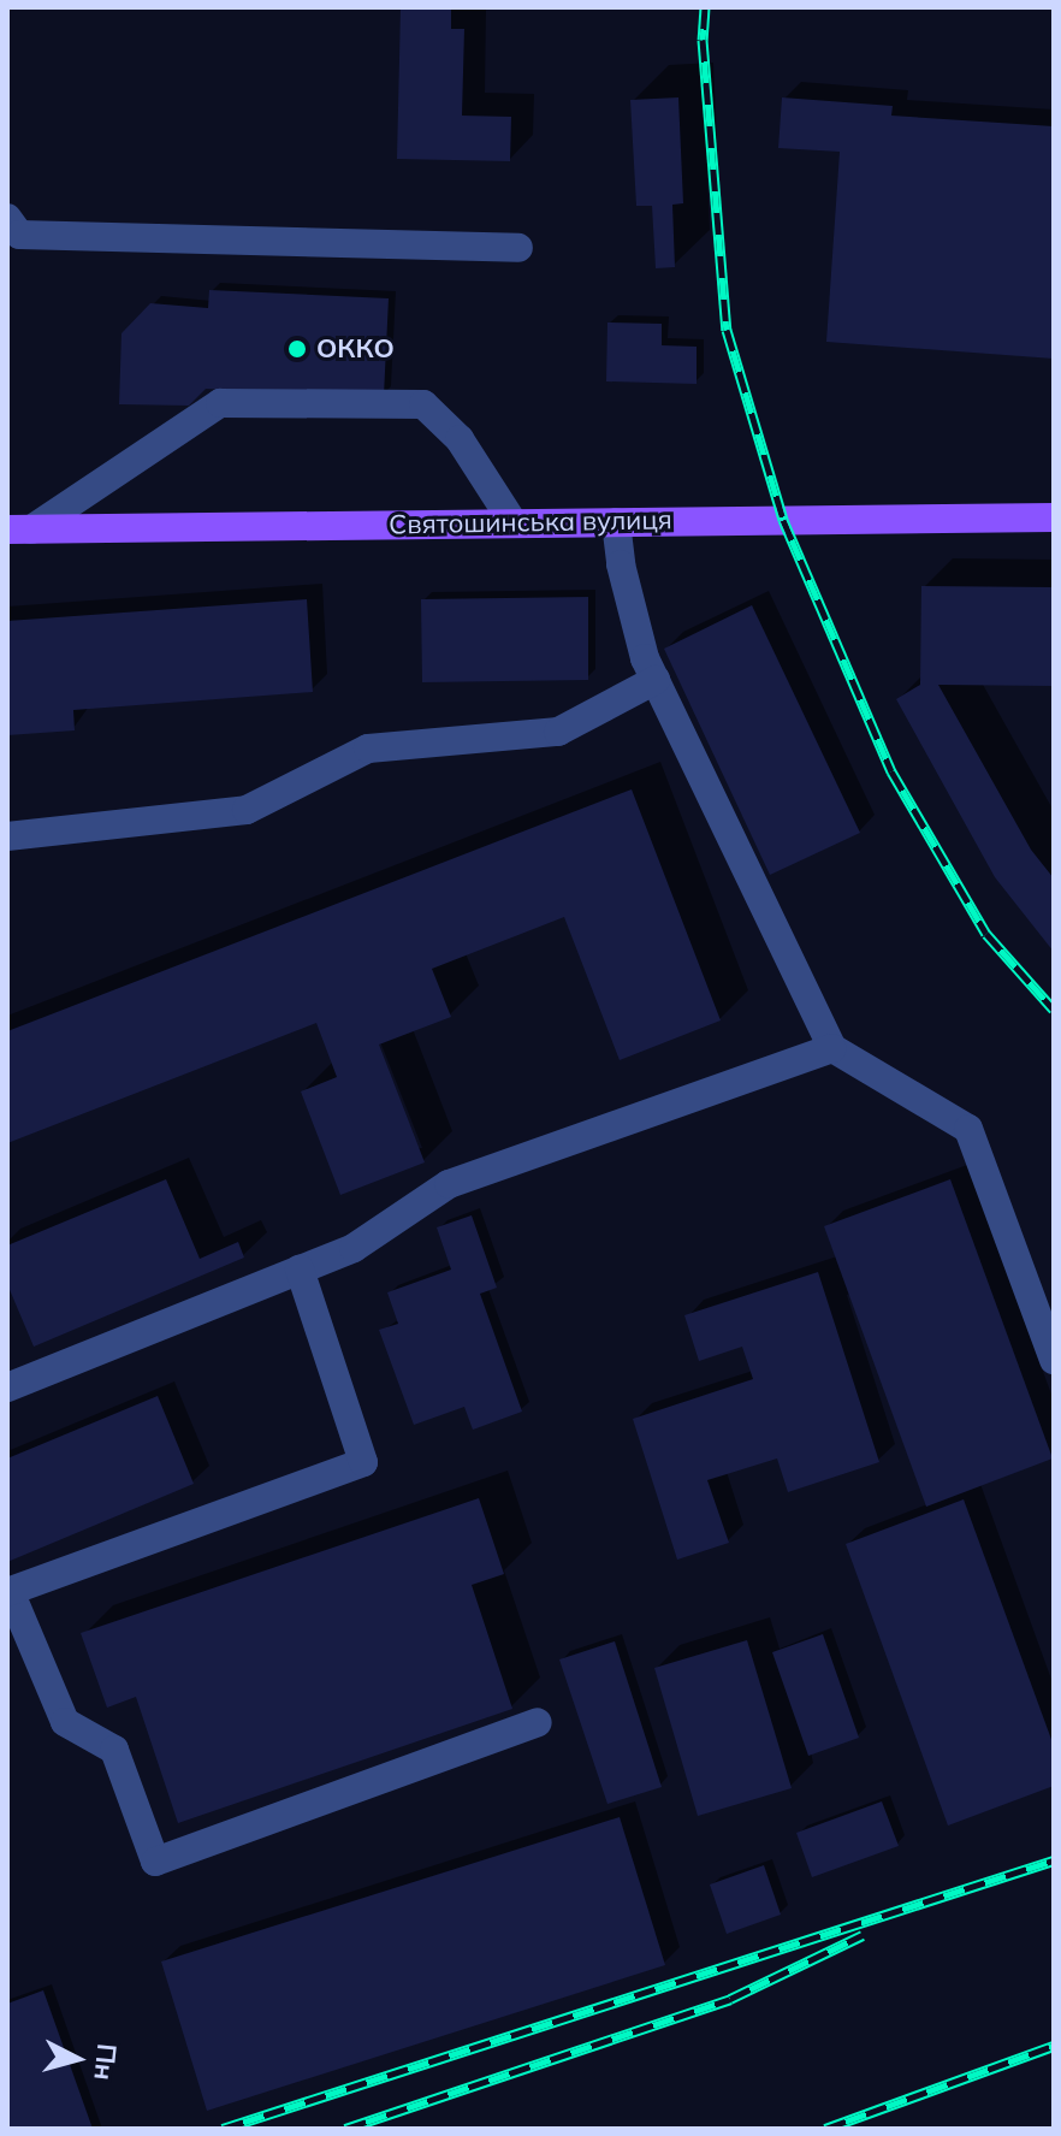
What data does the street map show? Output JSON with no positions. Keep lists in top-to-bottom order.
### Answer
{
  "streets": {
    "main road": ["Святошинська вулиця"]
  },
  "places": ["ОККО"],
  "north": "right"
}
